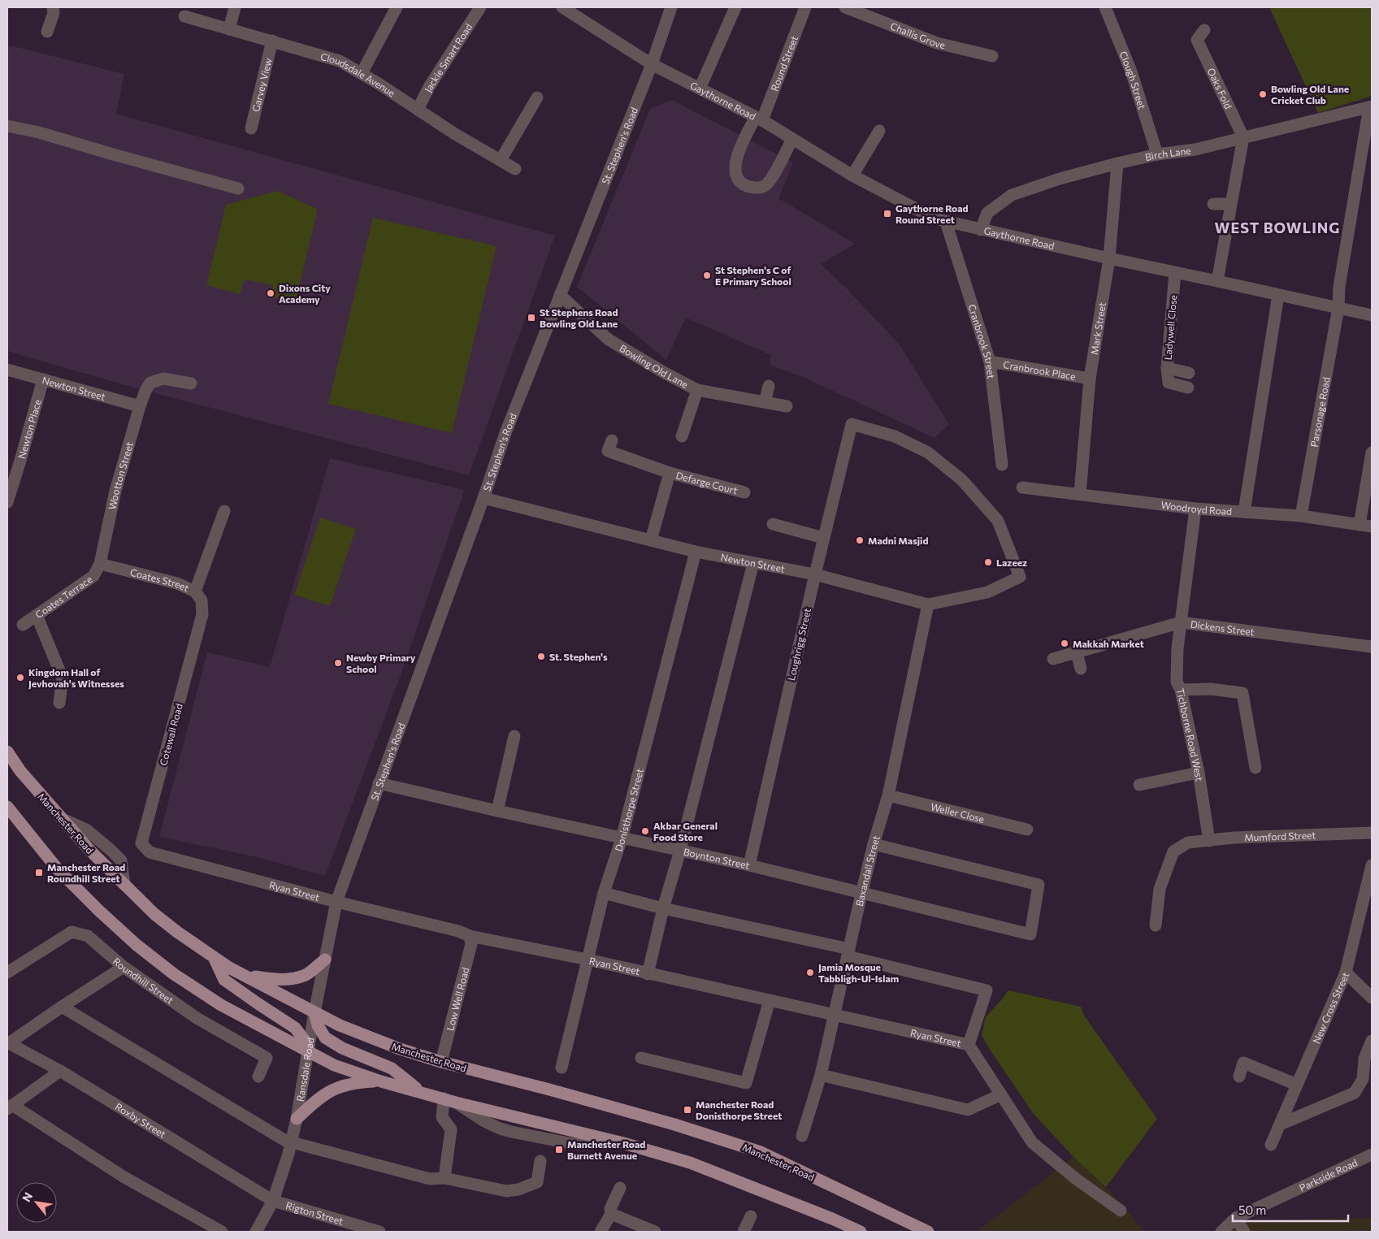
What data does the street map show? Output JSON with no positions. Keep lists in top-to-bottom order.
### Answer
{
  "streets": {
    "main road": ["Manchester Road"],
    "street": [
      "Challis Grove",
      "Jackie Smart Road",
      "Round Street",
      "Cloudsdale Avenue",
      "Clough Street",
      "Garvey View",
      "Oaks Fold",
      "Gaythorne Road",
      "St. Stephen's Road",
      "Birch Lane",
      "Ladywell Close",
      "Mark Street",
      "Cranbrook Street",
      "Bowling Old Lane",
      "Cranbrook Place",
      "Newton Street",
      "Parsonage Road",
      "Newton Place",
      "Wootton Street",
      "Defarge Court",
      "Woodroyd Road",
      "Coates Street",
      "Coates Terrace",
      "Dickens Street",
      "Loughrigg Street",
      "Cotewall Road",
      "Tichborne Road West",
      "Donisthorpe Street",
      "Weller Close",
      "Mumford Street",
      "Boynton Street",
      "Baxandall Street",
      "Ryan Street",
      "Roundhill Street",
      "Low Well Road",
      "New Cross Street",
      "Ransdale Road",
      "Roxby Street",
      "Parkside Road",
      "Rigton Street"
    ]
  },
  "crossings": [
    ["Jackie Smart Road", "Cloudsdale Avenue"],
    ["Round Street", "Gaythorne Road"],
    ["Cloudsdale Avenue", "Garvey View"],
    ["Clough Street", "Birch Lane"],
    ["Oaks Fold", "Birch Lane"],
    ["Gaythorne Road", "St. Stephen's Road"],
    ["Gaythorne Road", "Birch Lane"],
    ["Gaythorne Road", "Ladywell Close"],
    ["Gaythorne Road", "Mark Street"],
    ["Gaythorne Road", "Cranbrook Street"],
    ["Gaythorne Road", "Parsonage Road"],
    ["St. Stephen's Road", "Bowling Old Lane"],
    ["St. Stephen's Road", "Newton Street"],
    ["St. Stephen's Road", "Boynton Street"],
    ["St. Stephen's Road", "Ryan Street"],
    ["St. Stephen's Road", "Ransdale Road"],
    ["Birch Lane", "Mark Street"],
    ["Birch Lane", "Parsonage Road"],
    ["Mark Street", "Cranbrook Place"],
    ["Mark Street", "Woodroyd Road"],
    ["Cranbrook Street", "Cranbrook Place"],
    ["Newton Street", "Newton Place"],
    ["Newton Street", "Wootton Street"],
    ["Newton Street", "Defarge Court"],
    ["Newton Street", "Loughrigg Street"],
    ["Newton Street", "Donisthorpe Street"],
    ["Newton Street", "Baxandall Street"],
    ["Parsonage Road", "Woodroyd Road"],
    ["Wootton Street", "Coates Street"],
    ["Wootton Street", "Coates Terrace"],
    ["Woodroyd Road", "Tichborne Road West"],
    ["Coates Street", "Coates Terrace"],
    ["Coates Street", "Cotewall Road"],
    ["Dickens Street", "Tichborne Road West"],
    ["Loughrigg Street", "Boynton Street"],
    ["Cotewall Road", "Ryan Street"],
    ["Tichborne Road West", "Mumford Street"],
    ["Donisthorpe Street", "Boynton Street"],
    ["Donisthorpe Street", "Ryan Street"],
    ["Weller Close", "Baxandall Street"],
    ["Manchester Road", "Low Well Road"],
    ["Manchester Road", "Ransdale Road"],
    ["Boynton Street", "Baxandall Street"],
    ["Baxandall Street", "Ryan Street"],
    ["Ryan Street", "Low Well Road"],
    ["Ryan Street", "Ransdale Road"],
    ["Ransdale Road", "Roxby Street"],
    ["Ransdale Road", "Rigton Street"],
    ["Roxby Street", "Rigton Street"]
  ],
  "districts": ["WEST BOWLING"],
  "places": {
    "other": [
      "Bowling Old Lane Cricket Club",
      "St Stephen's C of E Primary School",
      "Dixons City Academy",
      "Madni Masjid",
      "Lazeez",
      "Makkah Market",
      "St. Stephen's",
      "Newby Primary School",
      "Kingdom Hall of Jevhovah's Witnesses",
      "Akbar General Food Store",
      "Jamia Mosque Tabbligh-Ul-Islam"
    ],
    "transit": [
      "Gaythorne Road Round Street",
      "St Stephens Road Bowling Old Lane",
      "Manchester Road Roundhill Street",
      "Manchester Road Donisthorpe Street",
      "Manchester Road Burnett Avenue"
    ]
  },
  "scale_bar": "50 m",
  "north": "top left"
}
